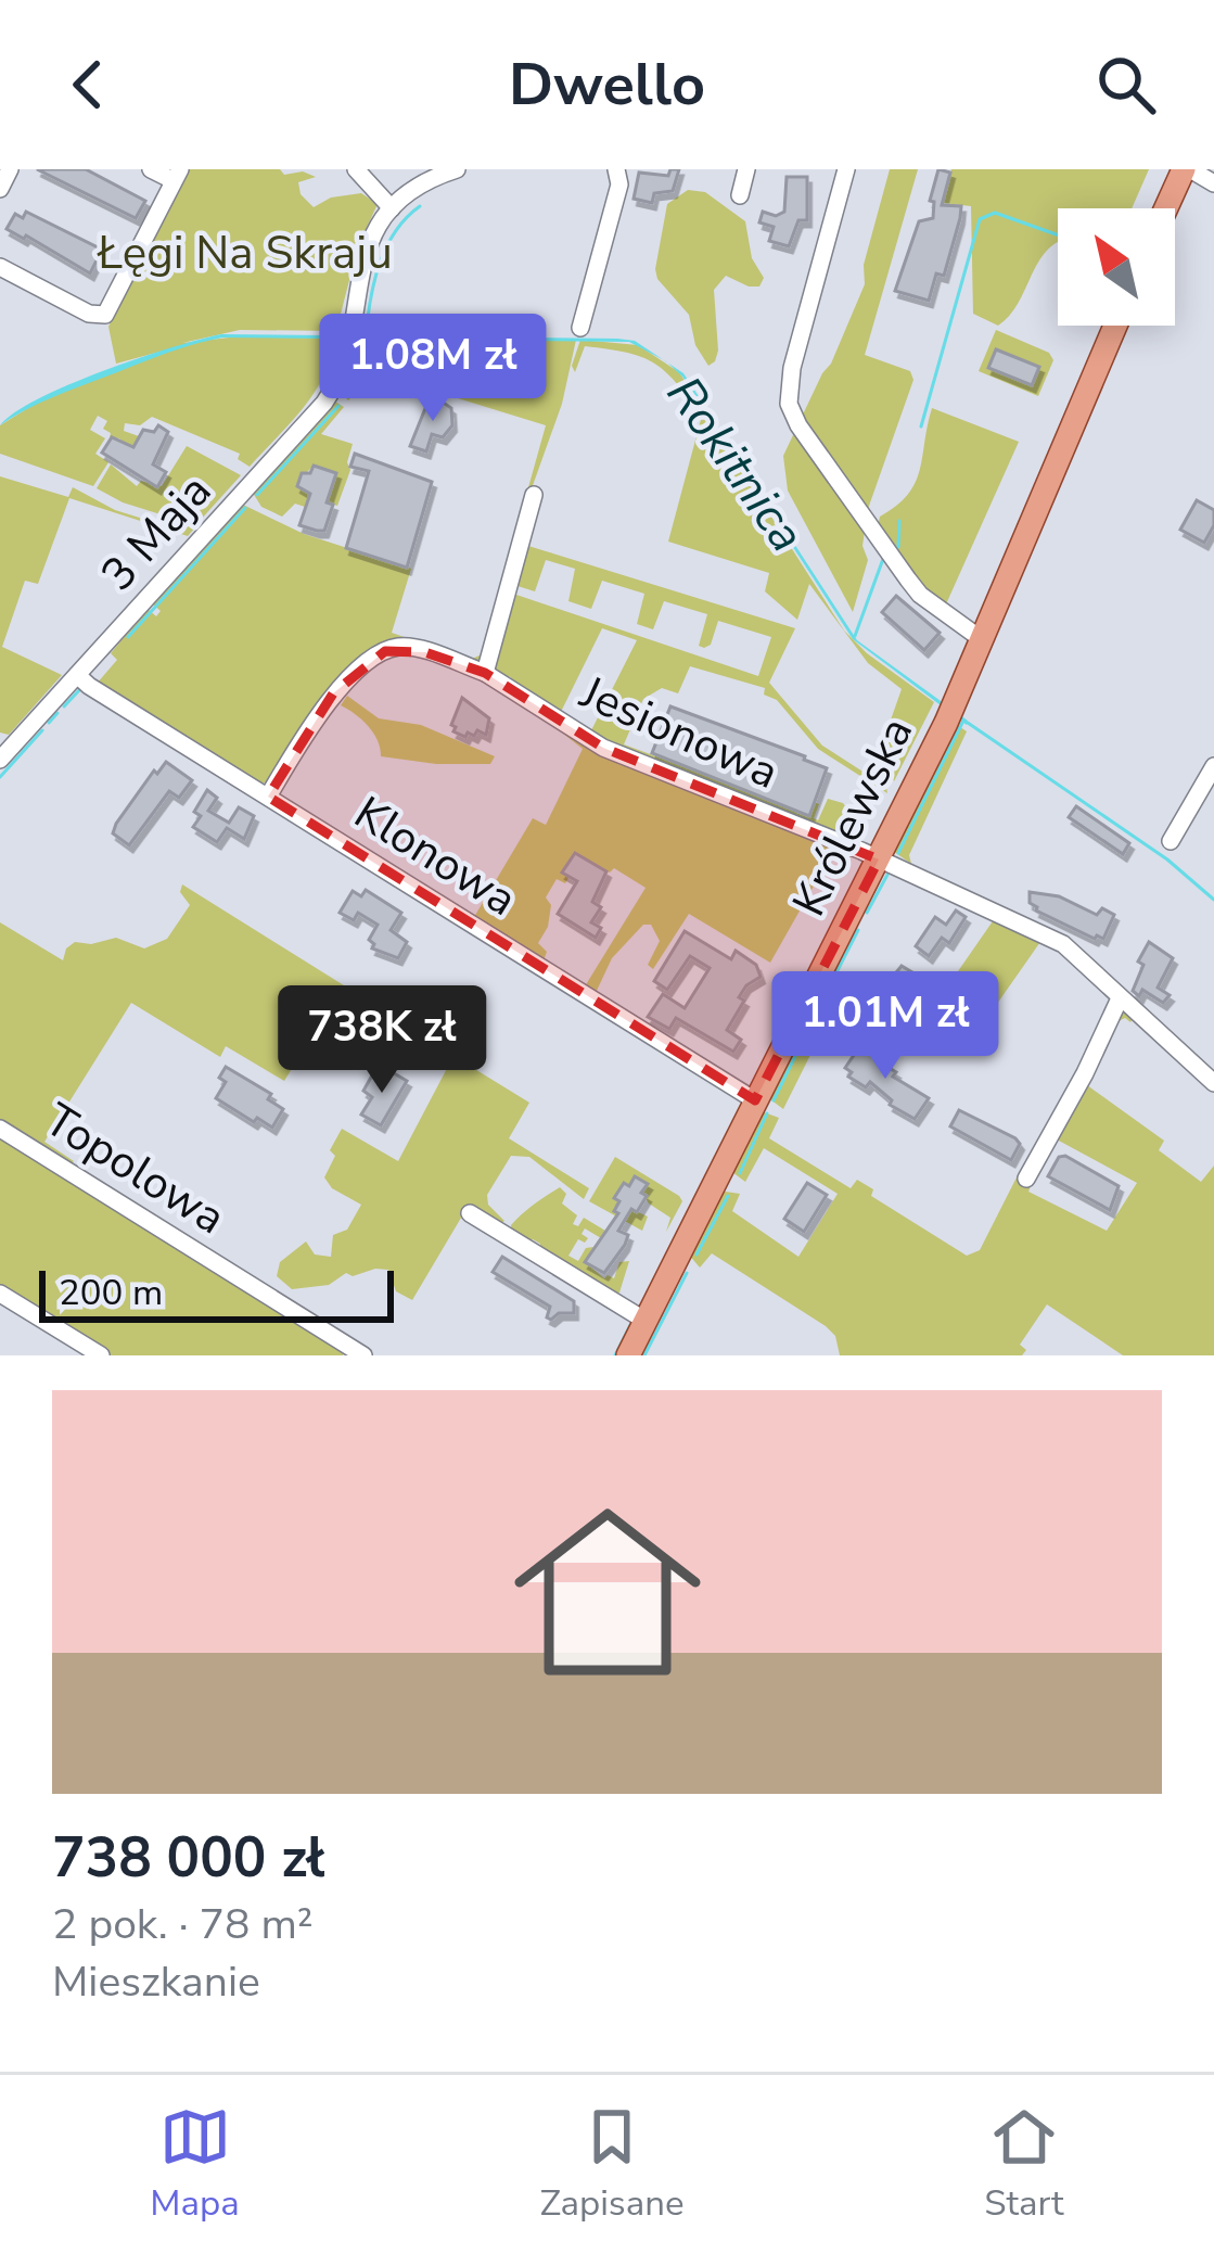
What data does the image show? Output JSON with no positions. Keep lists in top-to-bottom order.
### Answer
{
  "streets": {
    "main road": ["Królewska"],
    "street": [
      "3 Maja",
      "Jesionowa",
      "Klonowa",
      "Topolowa"
    ]
  },
  "crossings": [
    ["3 Maja", "Klonowa"],
    ["Jesionowa", "Królewska"],
    ["Jesionowa", "Klonowa"],
    ["Królewska", "Klonowa"]
  ],
  "water": ["Rokitnica"],
  "parks": ["Łęgi Na Skraju"],
  "scale_bar": "200 m",
  "north": "top left",
  "page": {
    "header": "Dwello",
    "price": ["1.08M zł", "1.01M zł", "738K zł"],
    "scale": "200 m",
    "list": [
      {
        "name": "738 000 zł",
        "note": "2 pok. · 78 m² · Mieszkanie"
      }
    ],
    "tabs": ["Mapa", "Zapisane", "Start"]
  }
}
